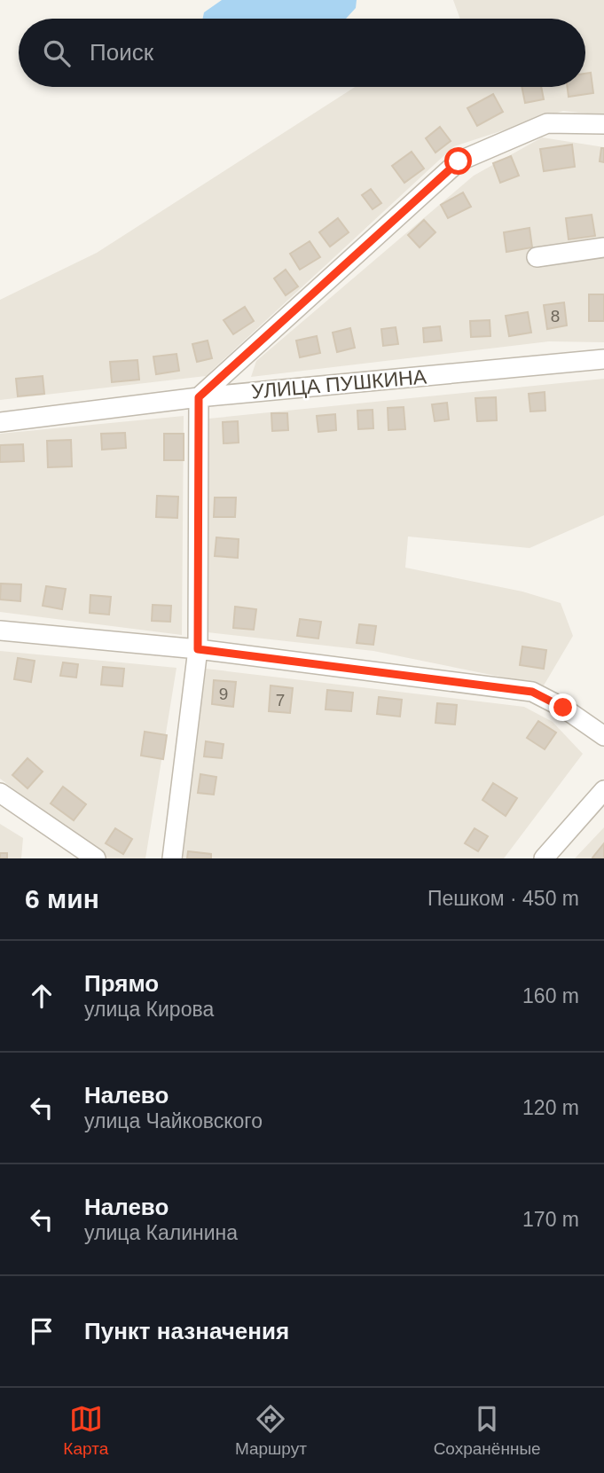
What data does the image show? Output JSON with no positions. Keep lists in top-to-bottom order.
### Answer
{
  "streets": {
    "street": ["УЛИЦА ПУШКИНА"]
  },
  "house_numbers": ["8", "9", "7"],
  "page": {
    "search": "Поиск",
    "heading": ["6 мин", "Пешком · 450 m"],
    "list": [
      ["Прямо", "улица Кирова", "160 m"],
      ["Налево", "улица Чайковского", "120 m"],
      ["Налево", "улица Калинина", "170 m"],
      "Пункт назначения"
    ],
    "nav": ["Карта", "Маршрут", "Сохранённые"]
  }
}
